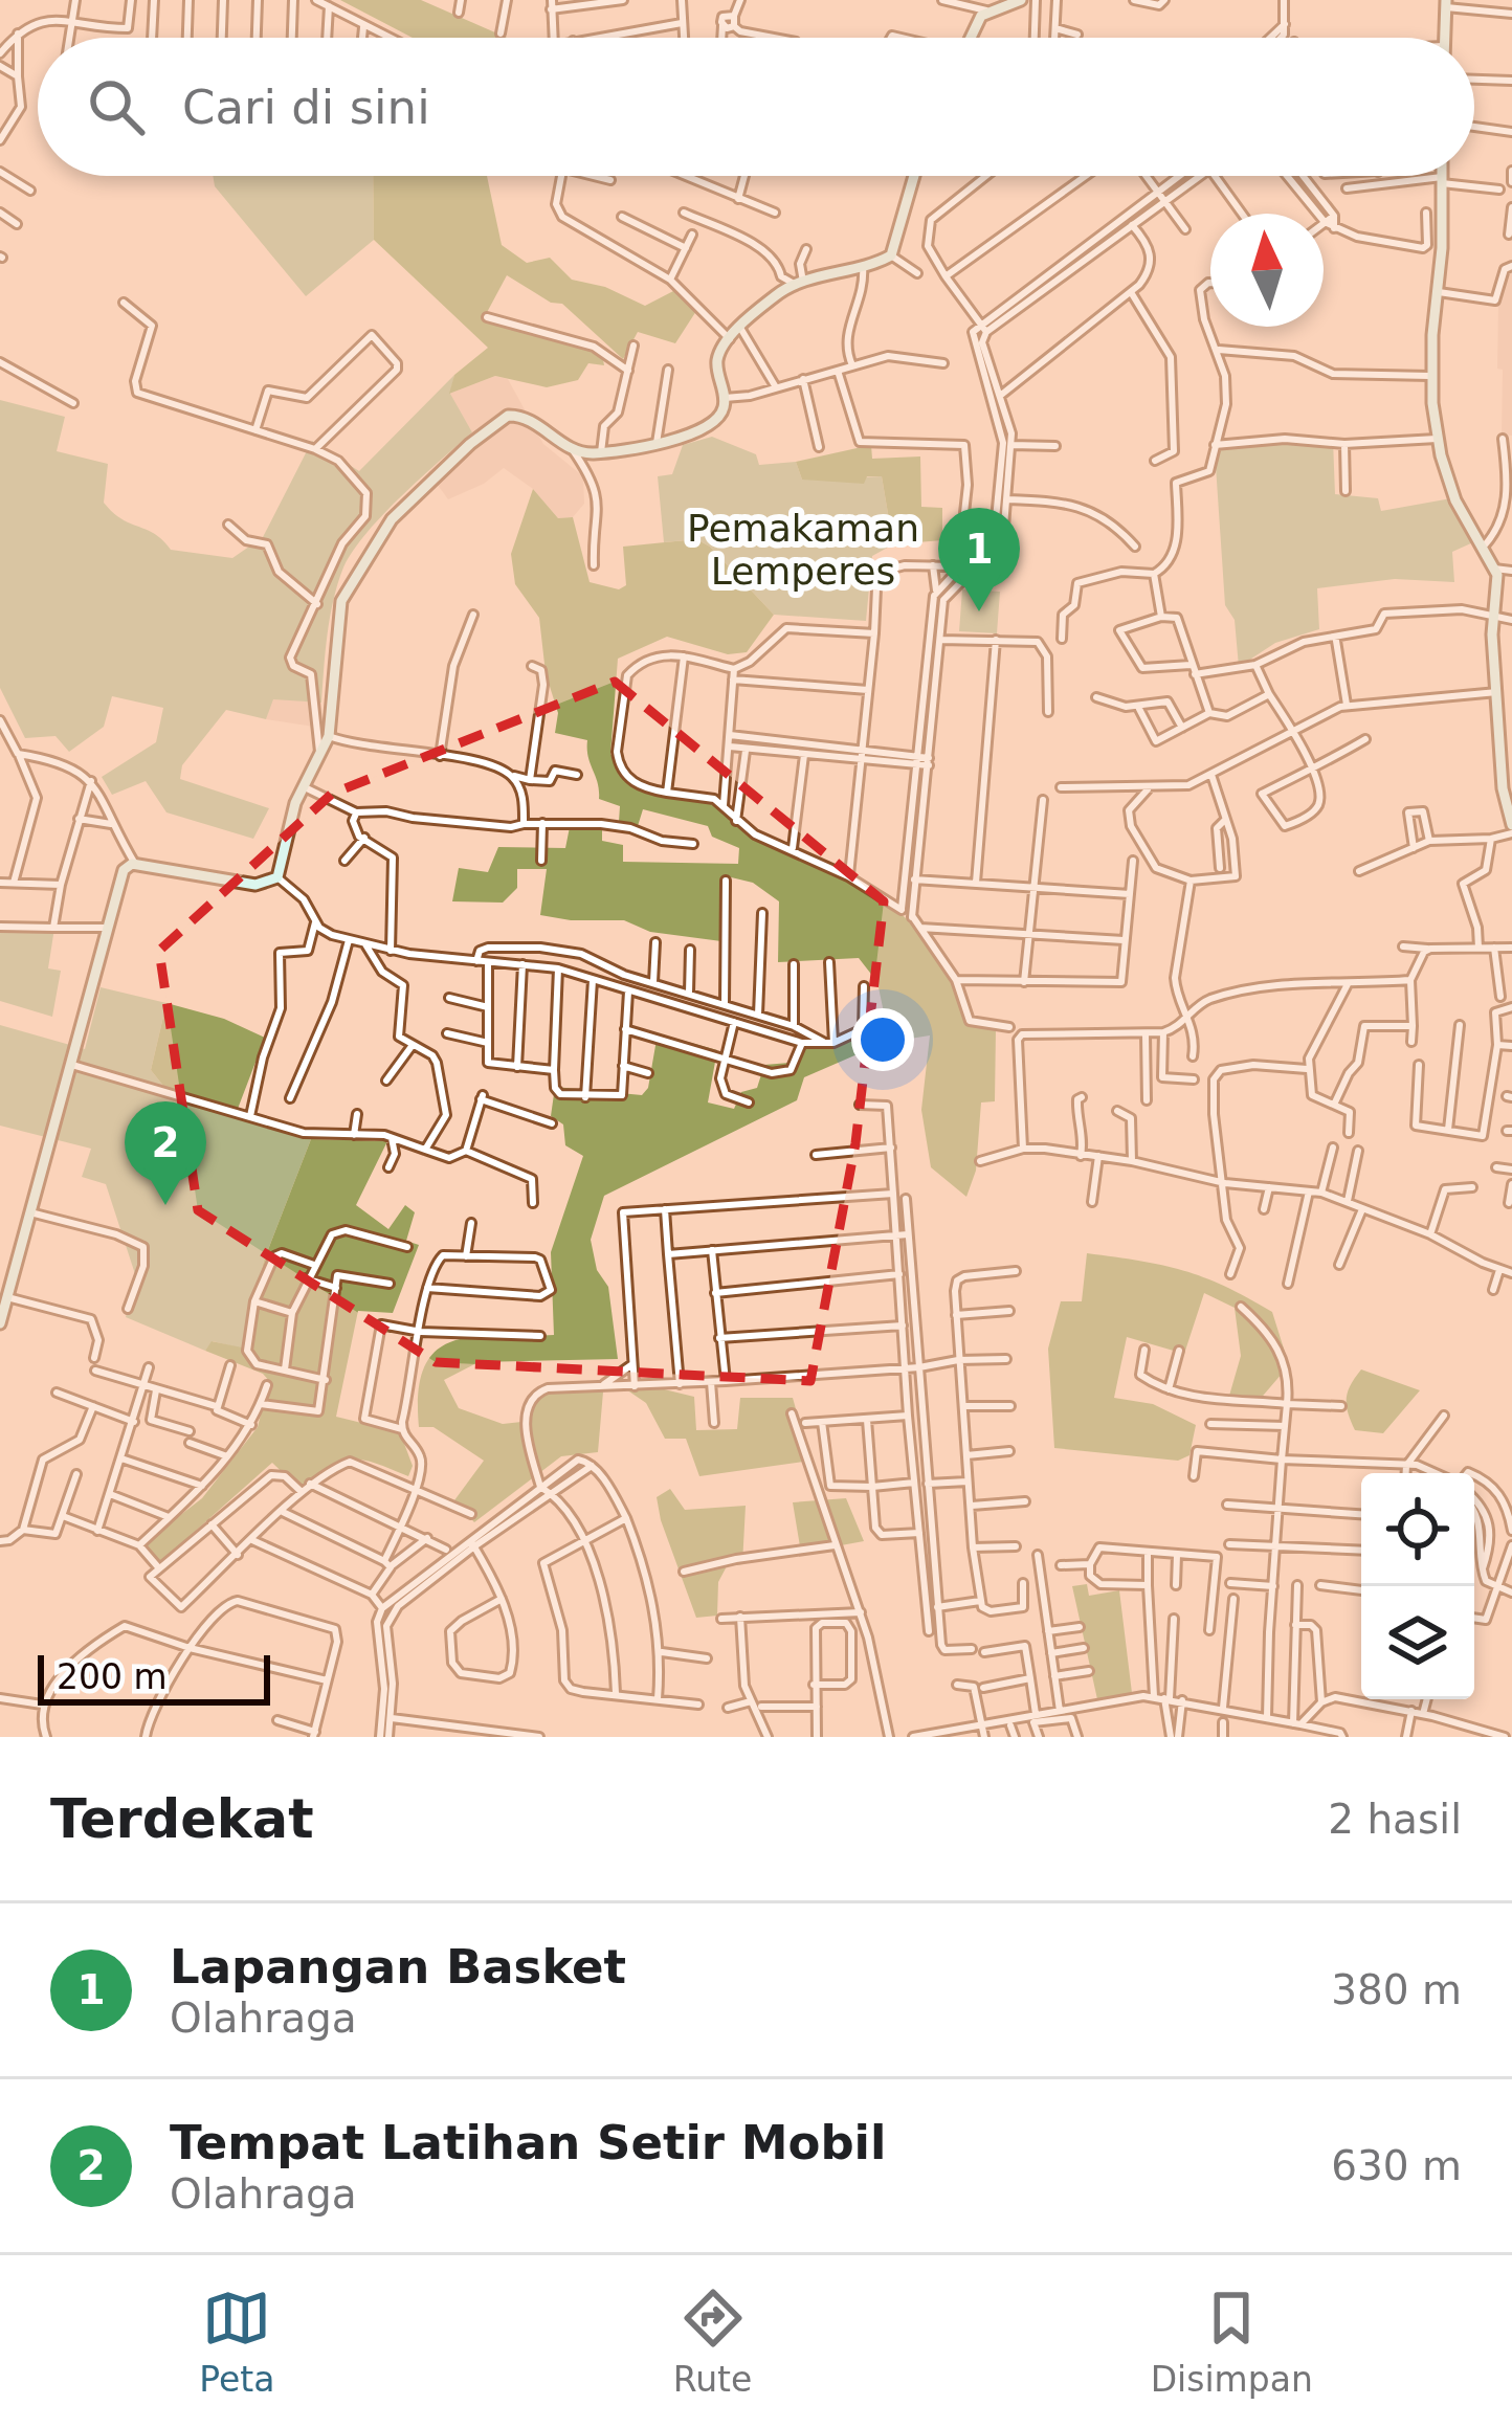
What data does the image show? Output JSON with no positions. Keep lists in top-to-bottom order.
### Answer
{
  "parks": ["Pemakaman Lemperes"],
  "scale_bar": "200 m",
  "north": "top",
  "page": {
    "search": "Cari di sini",
    "pins": ["1", "2"],
    "scale": "200 m",
    "heading": ["Terdekat", "2 hasil"],
    "list": [
      {
        "mark": "1",
        "name": "Lapangan Basket",
        "note": "Olahraga",
        "value": "380 m"
      },
      {
        "mark": "2",
        "name": "Tempat Latihan Setir Mobil",
        "note": "Olahraga",
        "value": "630 m"
      }
    ],
    "nav": ["Peta", "Rute", "Disimpan"]
  }
}
